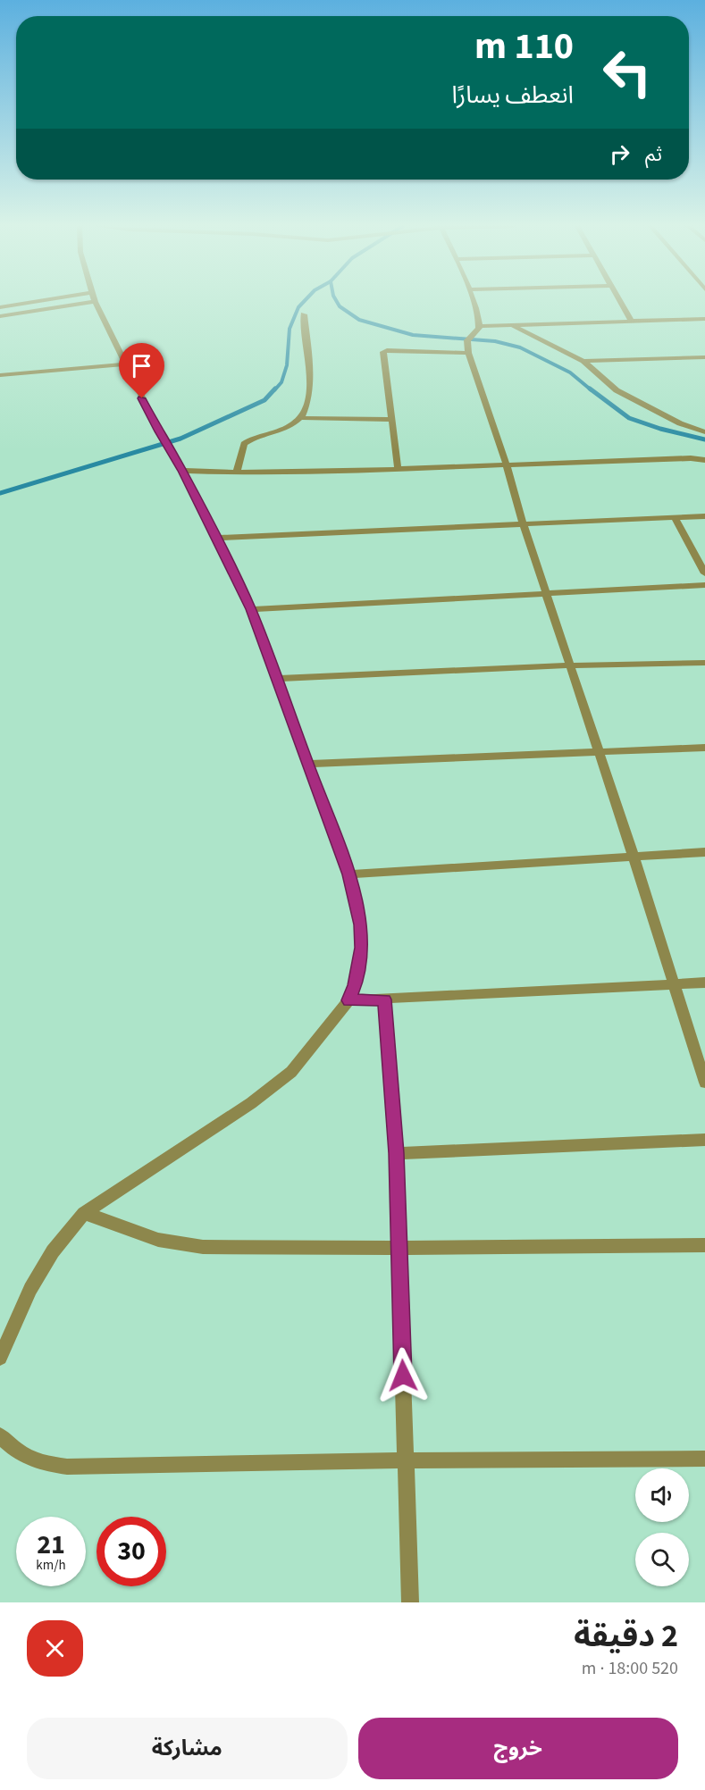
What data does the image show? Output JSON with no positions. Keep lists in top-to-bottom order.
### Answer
{
  "page": {
    "turn": ["110 m", "انعطف يسارًا"],
    "then": "ثم",
    "speed": "21 km/h",
    "limit": "30",
    "heading": ["2 دقيقة", "520 m · 18:00"],
    "buttons": ["خروج", "مشاركة"]
  }
}
